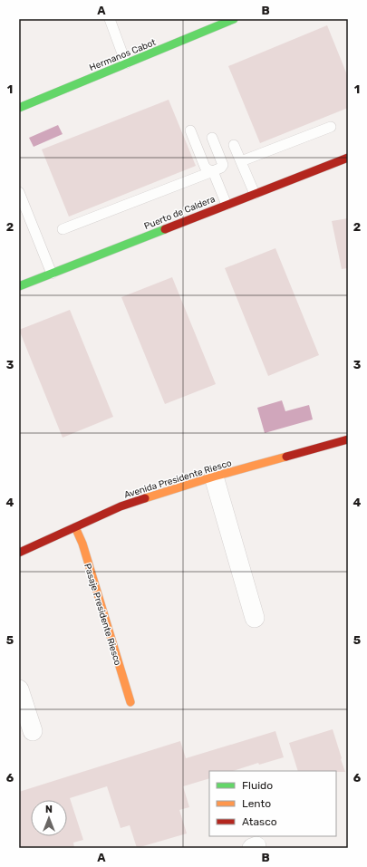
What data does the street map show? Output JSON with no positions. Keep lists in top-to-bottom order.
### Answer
{
  "streets": {
    "street": [
      "Hermanos Cabot",
      "Puerto de Caldera",
      "Avenida Presidente Riesco",
      "Pasaje Presidente Riesco"
    ]
  },
  "crossings": [
    ["Avenida Presidente Riesco", "Pasaje Presidente Riesco"]
  ],
  "legend": ["Fluido", "Lento", "Atasco"],
  "north": "top",
  "grid": {
    "columns": ["A", "B"],
    "rows": [
      "1",
      "2",
      "3",
      "4",
      "5",
      "6"
    ]
  }
}
